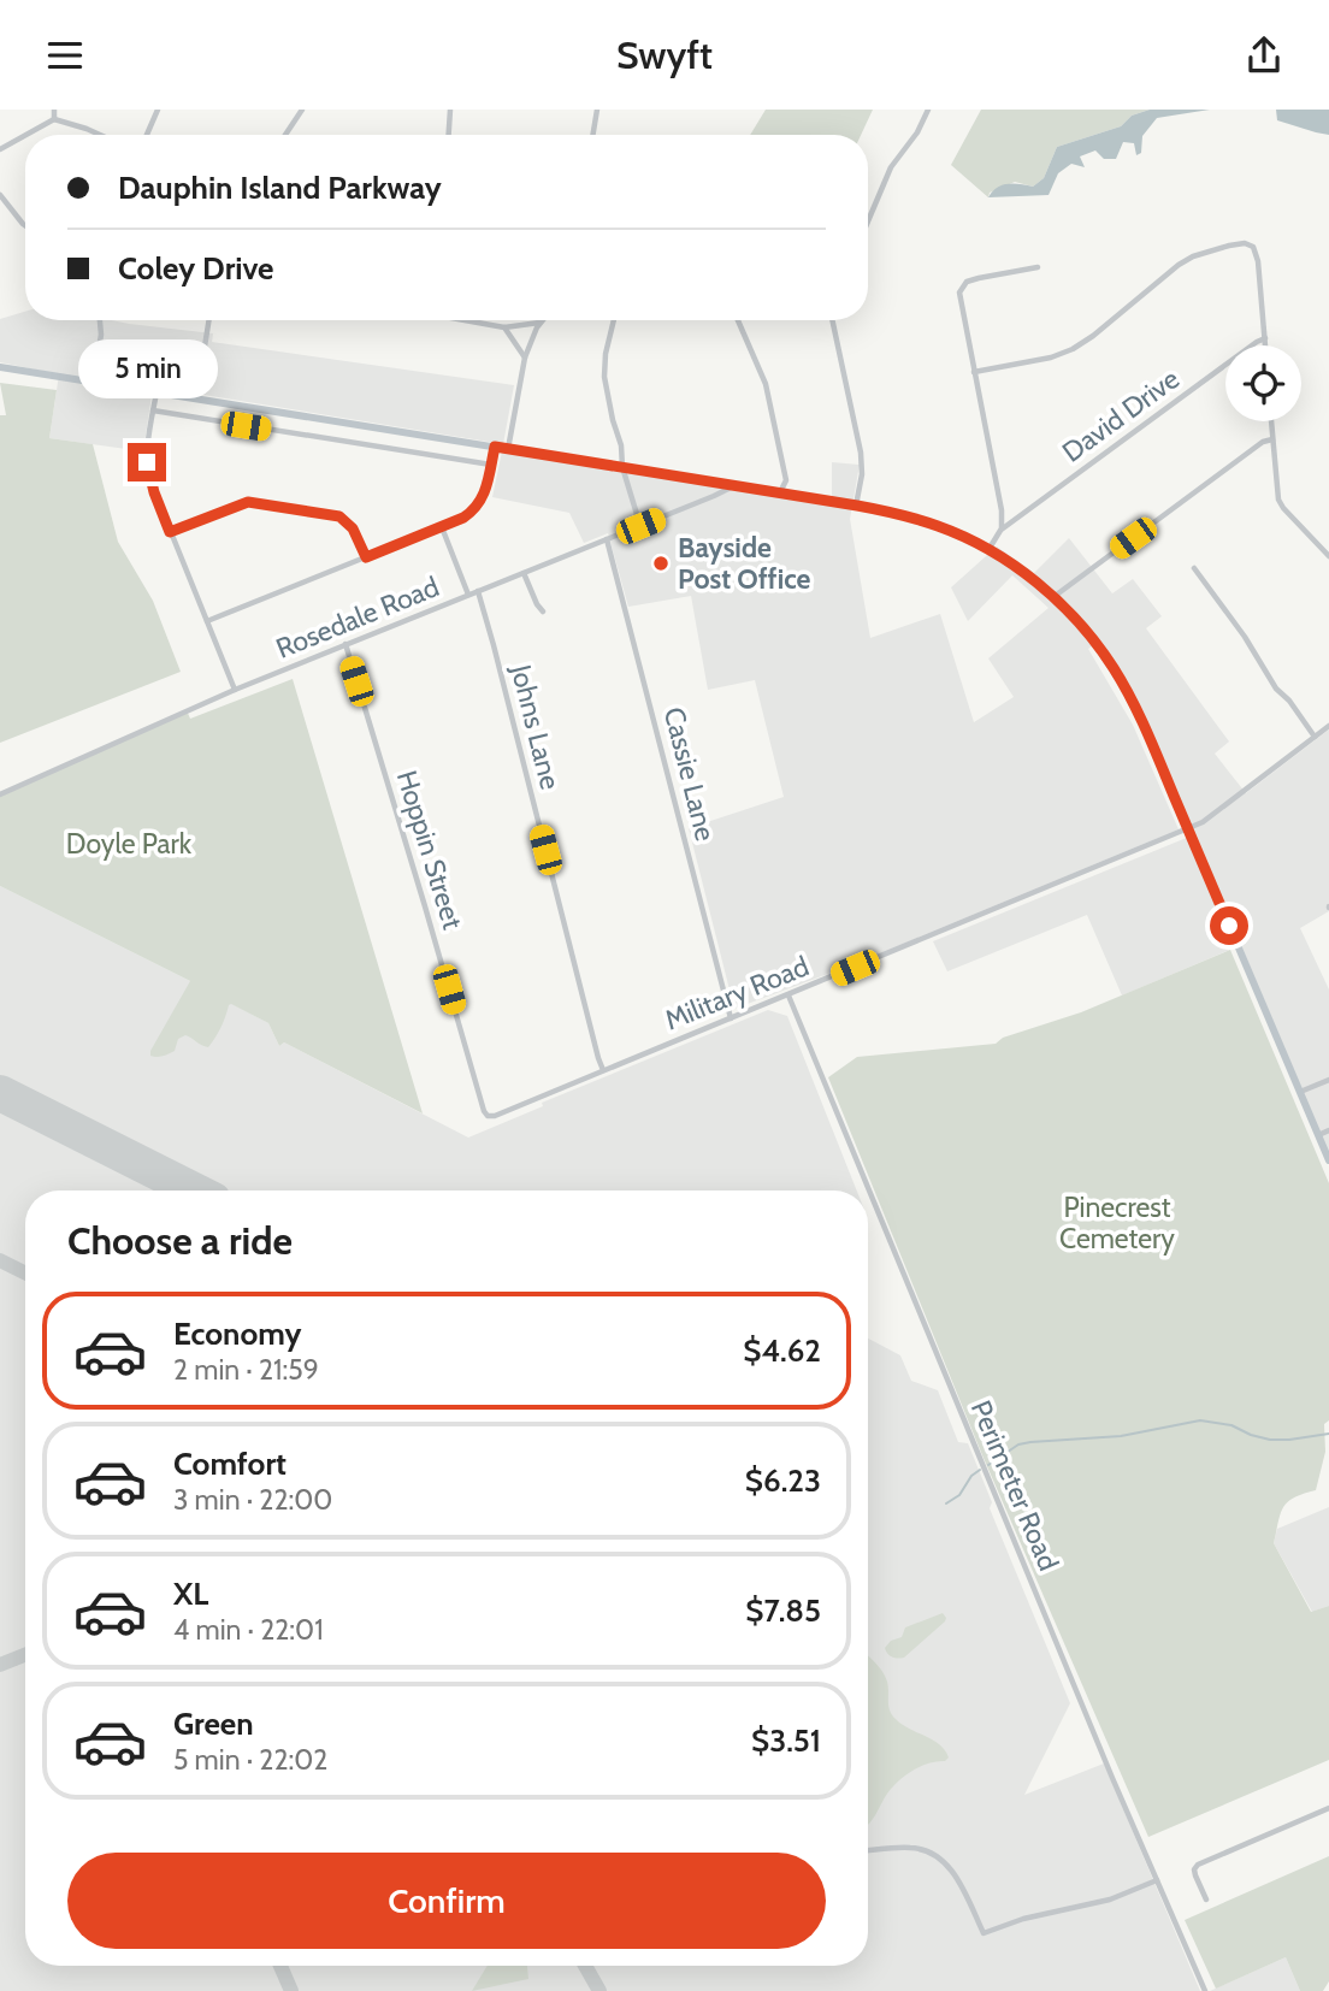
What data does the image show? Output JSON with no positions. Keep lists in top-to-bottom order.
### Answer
{
  "streets": {
    "street": [
      "David Drive",
      "Rosedale Road",
      "Johns Lane",
      "Cassie Lane",
      "Hoppin Street",
      "Military Road",
      "Perimeter Road"
    ]
  },
  "crossings": [
    ["Rosedale Road", "Johns Lane"],
    ["Rosedale Road", "Cassie Lane"],
    ["Rosedale Road", "Hoppin Street"],
    ["Johns Lane", "Military Road"],
    ["Cassie Lane", "Military Road"],
    ["Hoppin Street", "Military Road"],
    ["Military Road", "Perimeter Road"]
  ],
  "parks": ["Doyle Park", "Pinecrest Cemetery"],
  "places": ["Bayside Post Office"],
  "page": {
    "header": "Swyft",
    "banner": ["Dauphin Island Parkway", "Coley Drive"],
    "bubble": "5 min",
    "heading": "Choose a ride",
    "list": [
      {
        "name": "Economy",
        "note": "2 min · 21:59",
        "value": "$4.62"
      },
      {
        "name": "Comfort",
        "note": "3 min · 22:00",
        "value": "$6.23"
      },
      {
        "name": "XL",
        "note": "4 min · 22:01",
        "value": "$7.85"
      },
      {
        "name": "Green",
        "note": "5 min · 22:02",
        "value": "$3.51"
      }
    ],
    "buttons": "Confirm"
  }
}
